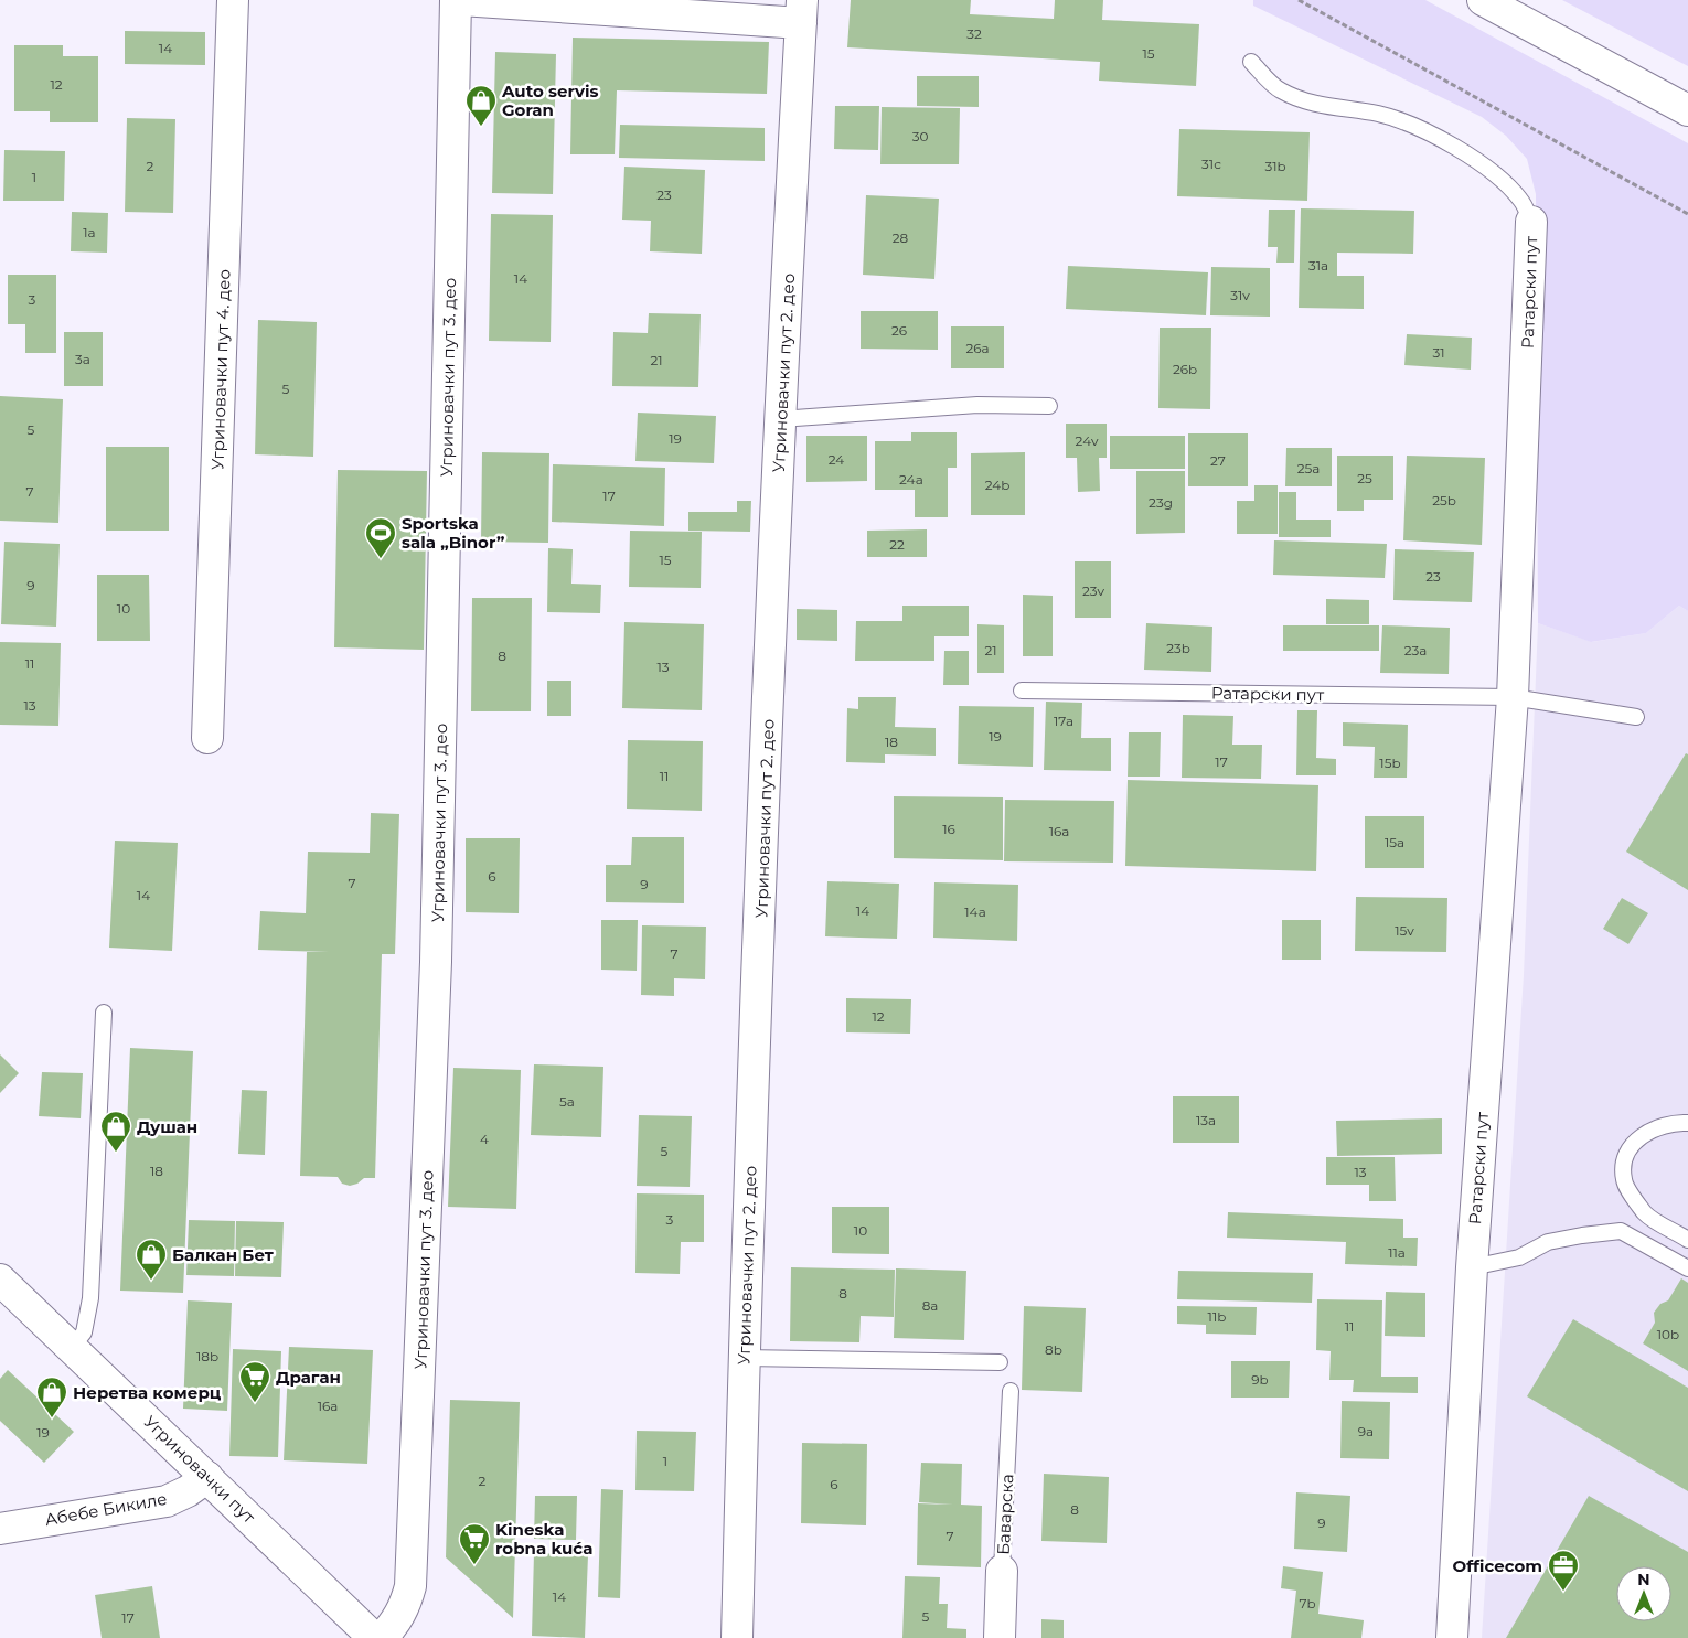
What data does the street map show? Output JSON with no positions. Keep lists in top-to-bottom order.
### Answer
{
  "streets": {
    "street": [
      "Ратарски пут",
      "Угриновачки пут 4. део",
      "Угриновачки пут 2. део",
      "Угриновачки пут 3. део",
      "Угриновачки пут",
      "Абебе Бикиле",
      "Баварска"
    ]
  },
  "crossings": [
    ["Угриновачки пут", "Абебе Бикиле"]
  ],
  "places": {
    "shop": [
      "Auto servis Goran",
      "Душан",
      "Балкан Бет",
      "Неретва комерц"
    ],
    "sports": ["Sportska sala „Binor”"],
    "supermarket": ["Драган", "Kineska robna kuća"],
    "office": ["Officecom"]
  },
  "house_numbers": [
    "32",
    "14",
    "15",
    "12",
    "30",
    "31c",
    "2",
    "31b",
    "1",
    "23",
    "1a",
    "28",
    "31a",
    "14",
    "31v",
    "3",
    "26",
    "26a",
    "31",
    "3a",
    "21",
    "26b",
    "5",
    "5",
    "19",
    "24v",
    "24",
    "27",
    "25a",
    "25",
    "24a",
    "24b",
    "7",
    "17",
    "25b",
    "23g",
    "22",
    "15",
    "23",
    "9",
    "23v",
    "10",
    "23b",
    "21",
    "23a",
    "8",
    "11",
    "13",
    "13",
    "17a",
    "19",
    "18",
    "17",
    "15b",
    "11",
    "16",
    "16a",
    "15a",
    "6",
    "7",
    "9",
    "14",
    "14",
    "14a",
    "15v",
    "7",
    "12",
    "5a",
    "13a",
    "4",
    "5",
    "18",
    "13",
    "3",
    "10",
    "11a",
    "8",
    "8a",
    "11b",
    "11",
    "10b",
    "8b",
    "18b",
    "9b",
    "16a",
    "9a",
    "19",
    "1",
    "2",
    "6",
    "8",
    "9",
    "7",
    "14",
    "7b",
    "5",
    "17"
  ],
  "north": "top"
}
